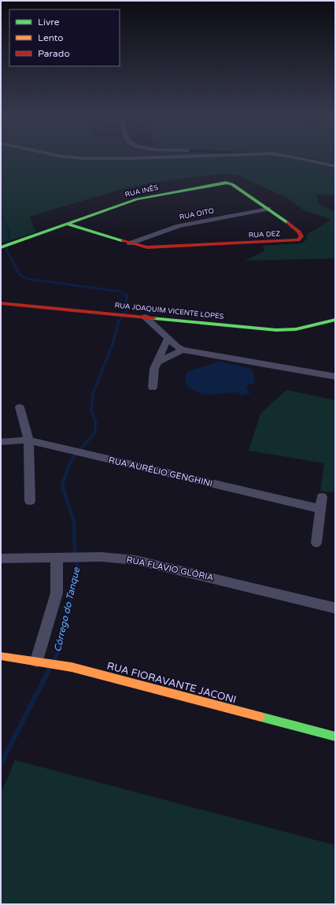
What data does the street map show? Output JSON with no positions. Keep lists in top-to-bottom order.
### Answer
{
  "streets": {
    "street": [
      "RUA INÊS",
      "RUA OITO",
      "RUA DEZ",
      "RUA JOAQUIM VICENTE LOPES",
      "RUA AURÉLIO GENGHINI",
      "RUA FLÁVIO GLÓRIA",
      "RUA FIORAVANTE JACONI"
    ]
  },
  "crossings": [
    ["RUA INÊS", "RUA DEZ"],
    ["RUA OITO", "RUA DEZ"]
  ],
  "water": ["Córrego do Tanque"],
  "legend": ["Livre", "Lento", "Parado"]
}
